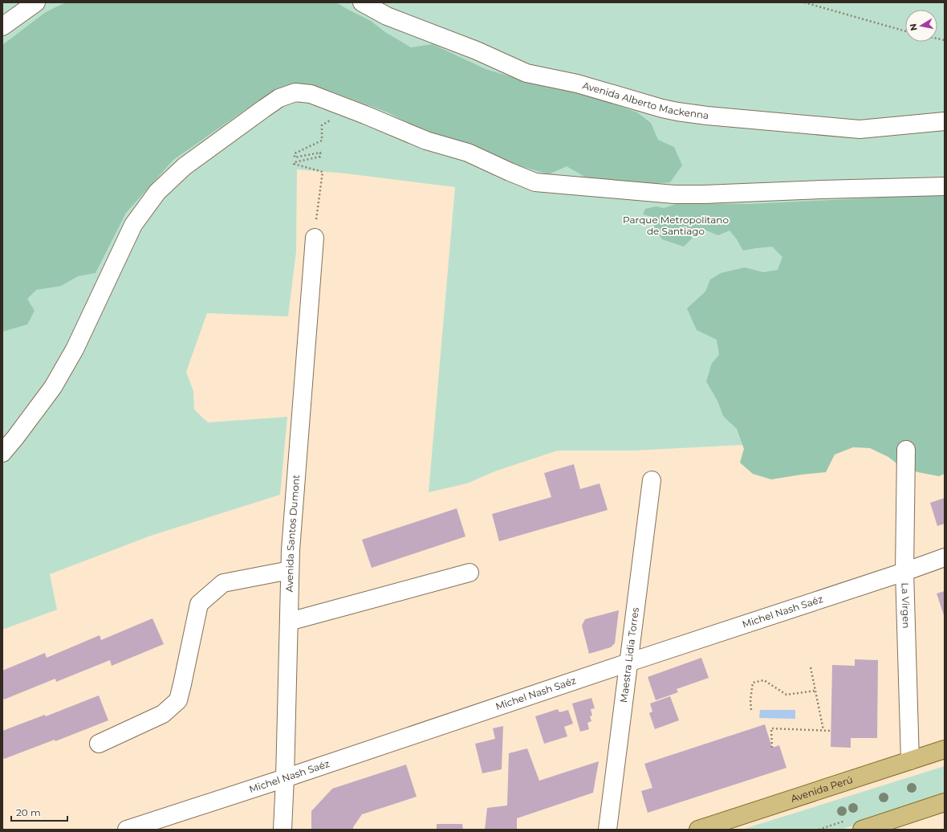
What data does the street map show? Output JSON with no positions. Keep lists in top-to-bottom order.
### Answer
{
  "streets": {
    "main road": ["Avenida Perú"],
    "street": [
      "Avenida Alberto Mackenna",
      "Avenida Santos Dumont",
      "La Virgen",
      "Michel Nash Saéz",
      "Maestra Lidia Torres"
    ]
  },
  "crossings": [
    ["Avenida Santos Dumont", "Michel Nash Saéz"],
    ["La Virgen", "Michel Nash Saéz"],
    ["La Virgen", "Avenida Perú"],
    ["Michel Nash Saéz", "Maestra Lidia Torres"]
  ],
  "parks": ["Parque Metropolitano de Santiago"],
  "scale_bar": "20 m",
  "north": "left"
}
